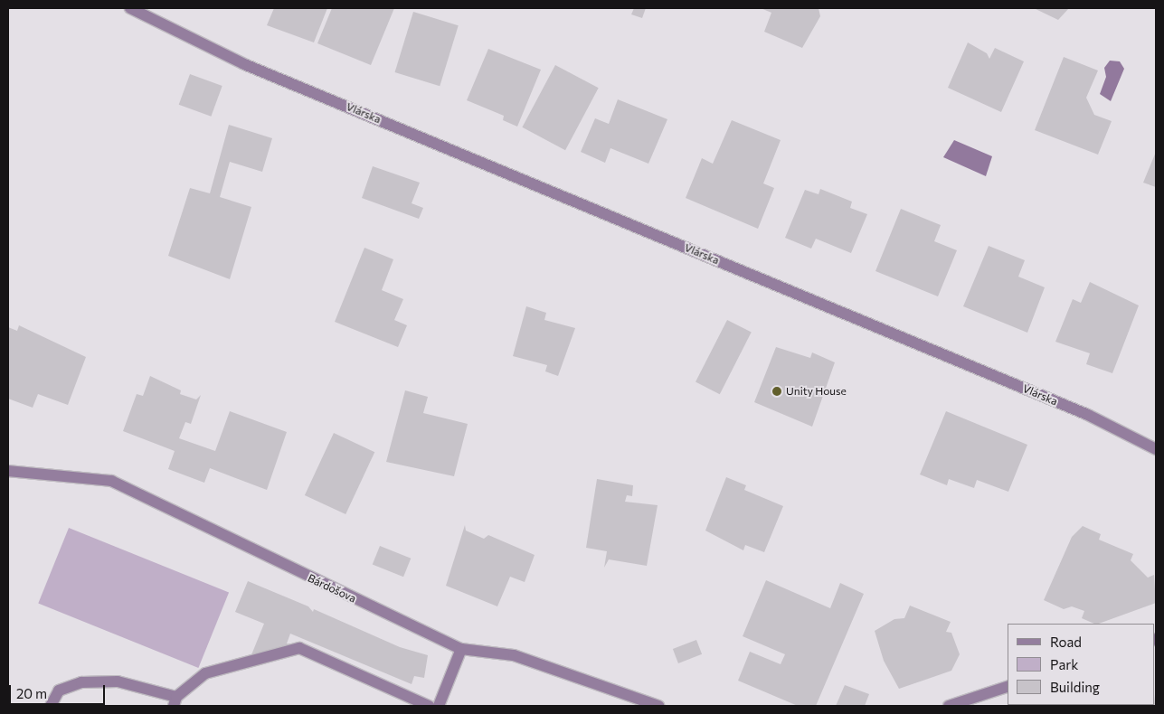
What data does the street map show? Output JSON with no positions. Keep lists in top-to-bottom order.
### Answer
{
  "streets": {
    "street": ["Vlárska", "Bárdošova"]
  },
  "places": ["Unity House"],
  "legend": ["Road", "Park", "Building"],
  "scale_bar": "20 m"
}
